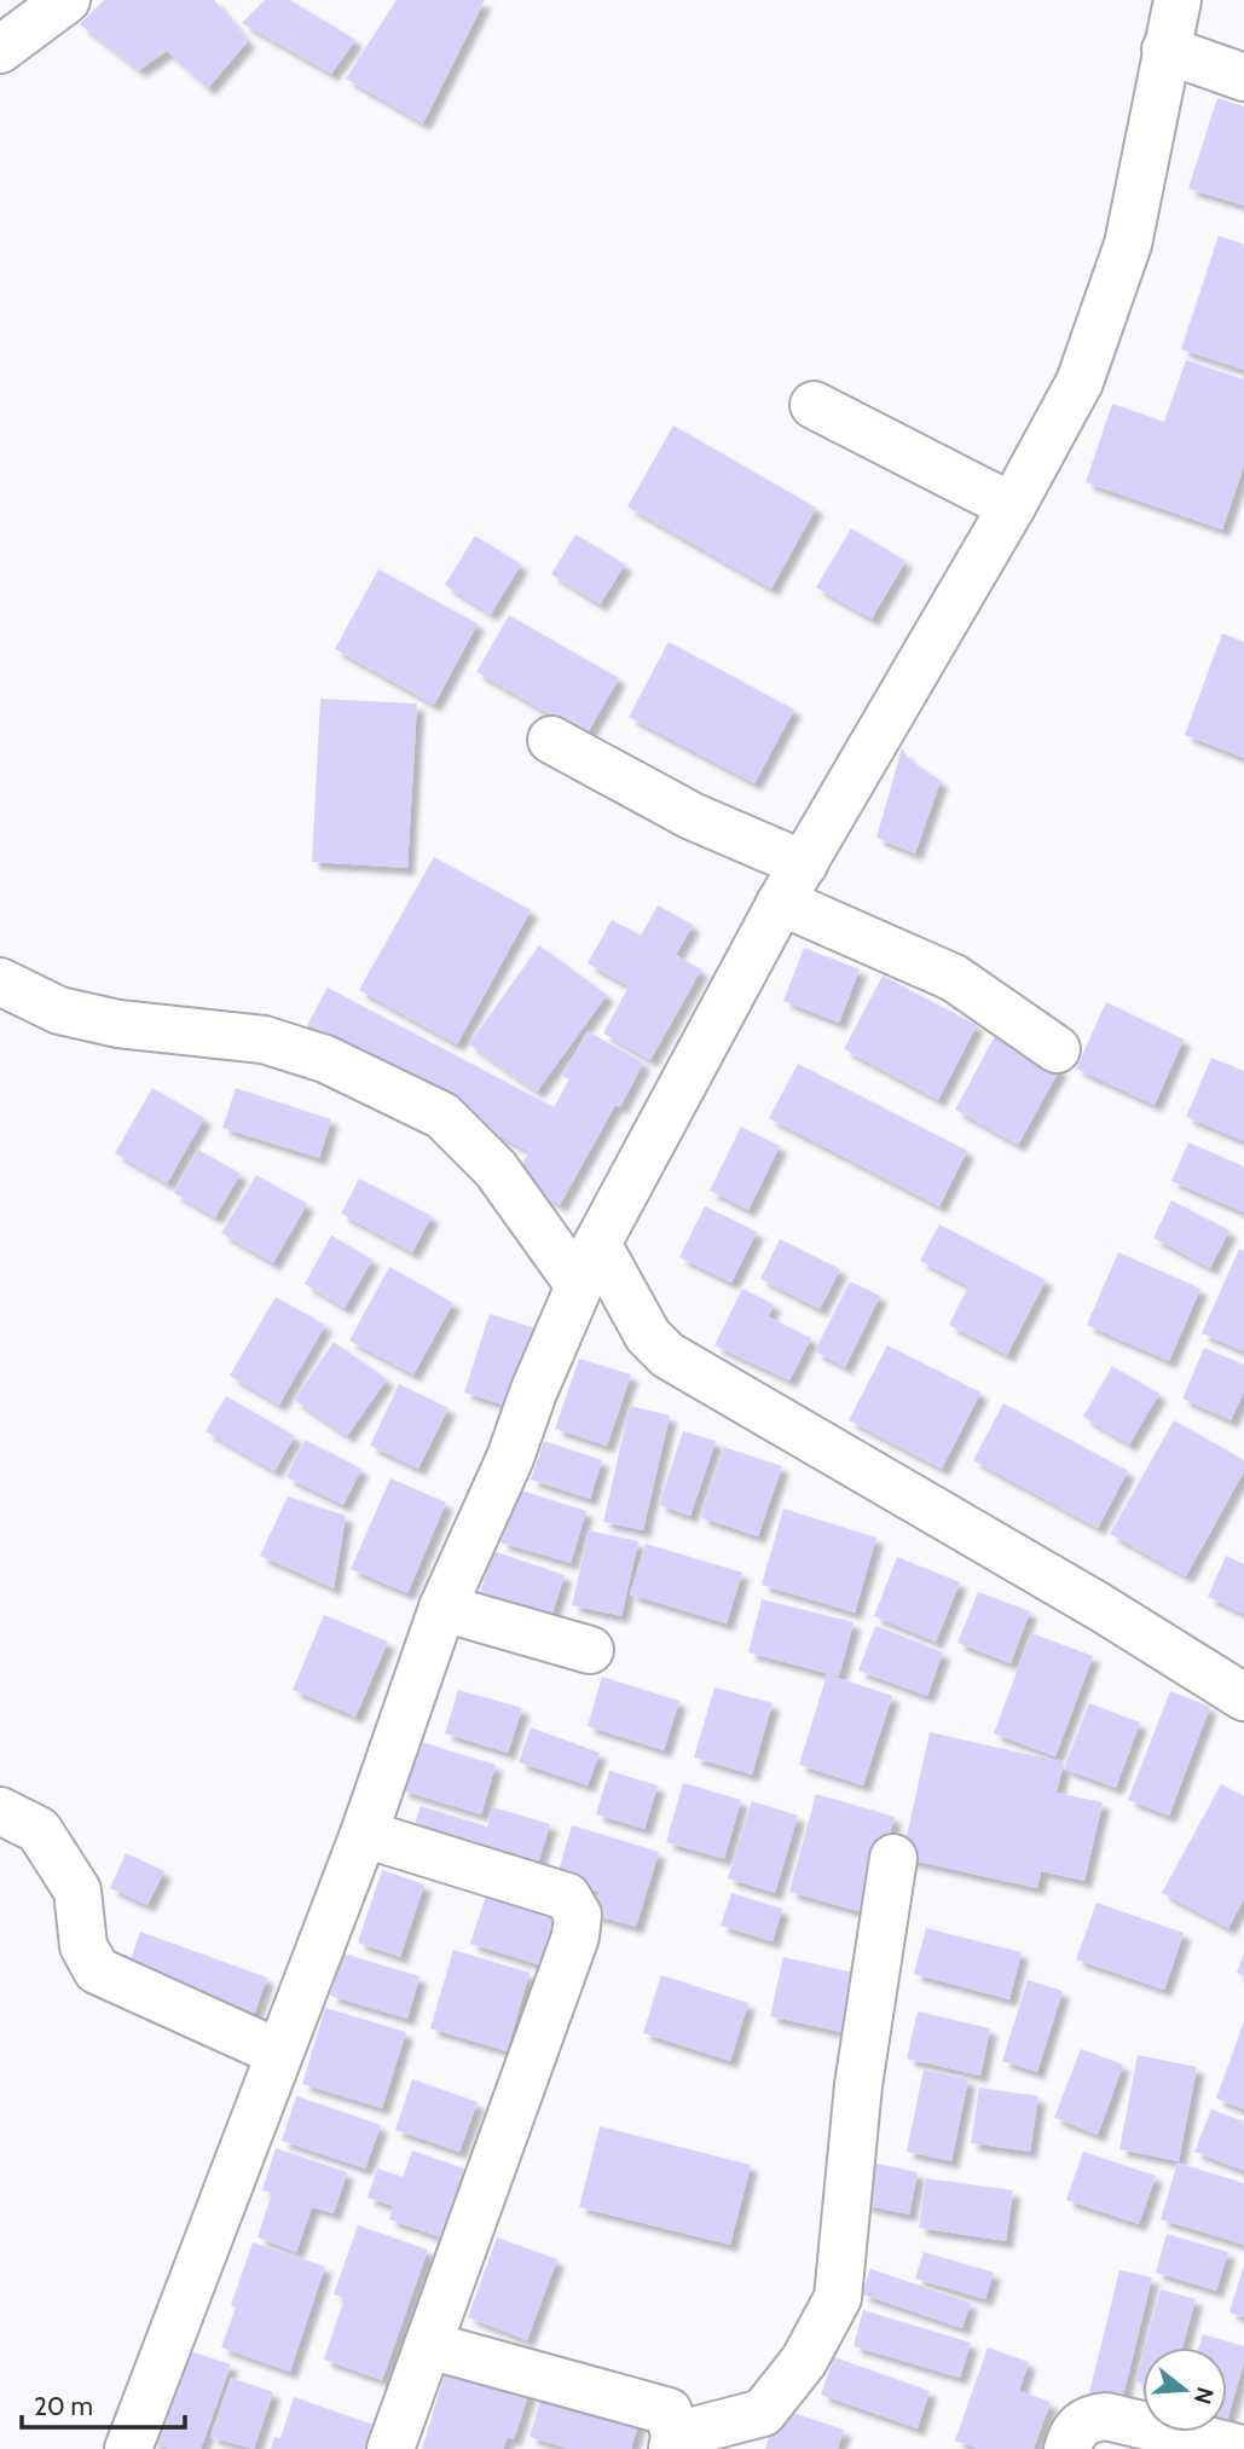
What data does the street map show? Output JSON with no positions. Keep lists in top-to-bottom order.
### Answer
{
  "scale_bar": "20 m",
  "north": "right"
}
